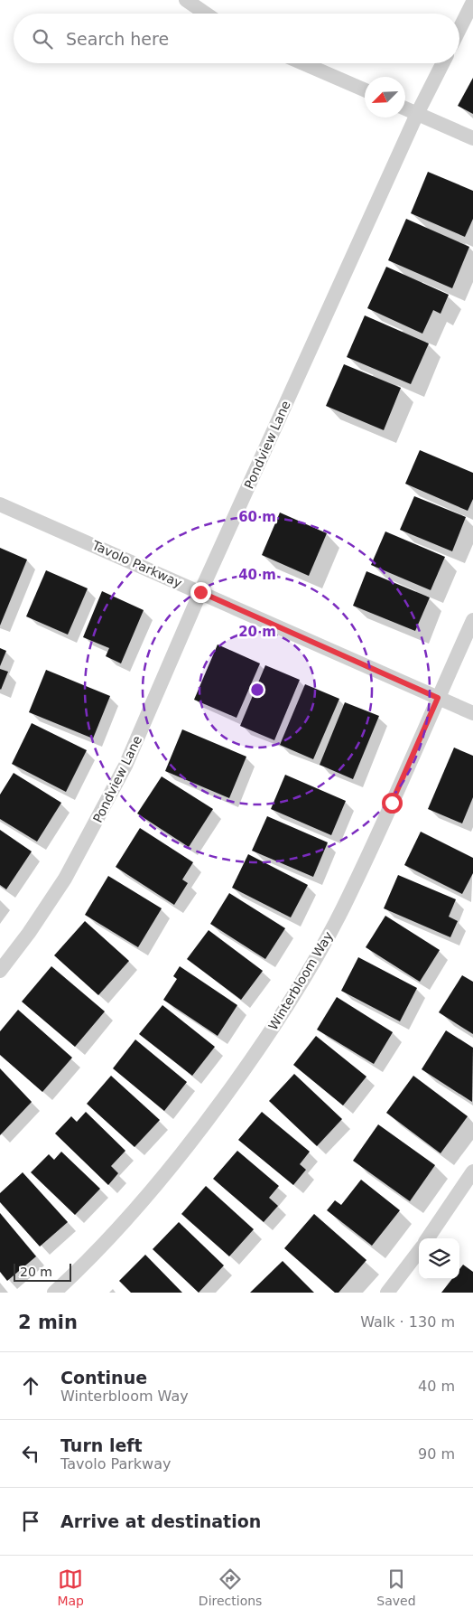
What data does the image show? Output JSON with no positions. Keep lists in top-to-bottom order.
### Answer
{
  "streets": {
    "street": ["Pondview Lane", "Tavolo Parkway", "Winterbloom Way"]
  },
  "crossings": [
    ["Pondview Lane", "Tavolo Parkway"],
    ["Tavolo Parkway", "Winterbloom Way"]
  ],
  "scale_bar": "20 m",
  "north": "bottom left",
  "page": {
    "search": "Search here",
    "scale": "20 m",
    "heading": ["2 min", "Walk · 130 m"],
    "list": [
      ["Continue", "Winterbloom Way", "40 m"],
      ["Turn left", "Tavolo Parkway", "90 m"],
      "Arrive at destination"
    ],
    "nav": ["Map", "Directions", "Saved"]
  },
  "rings": ["60 m", "40 m", "20 m"]
}
